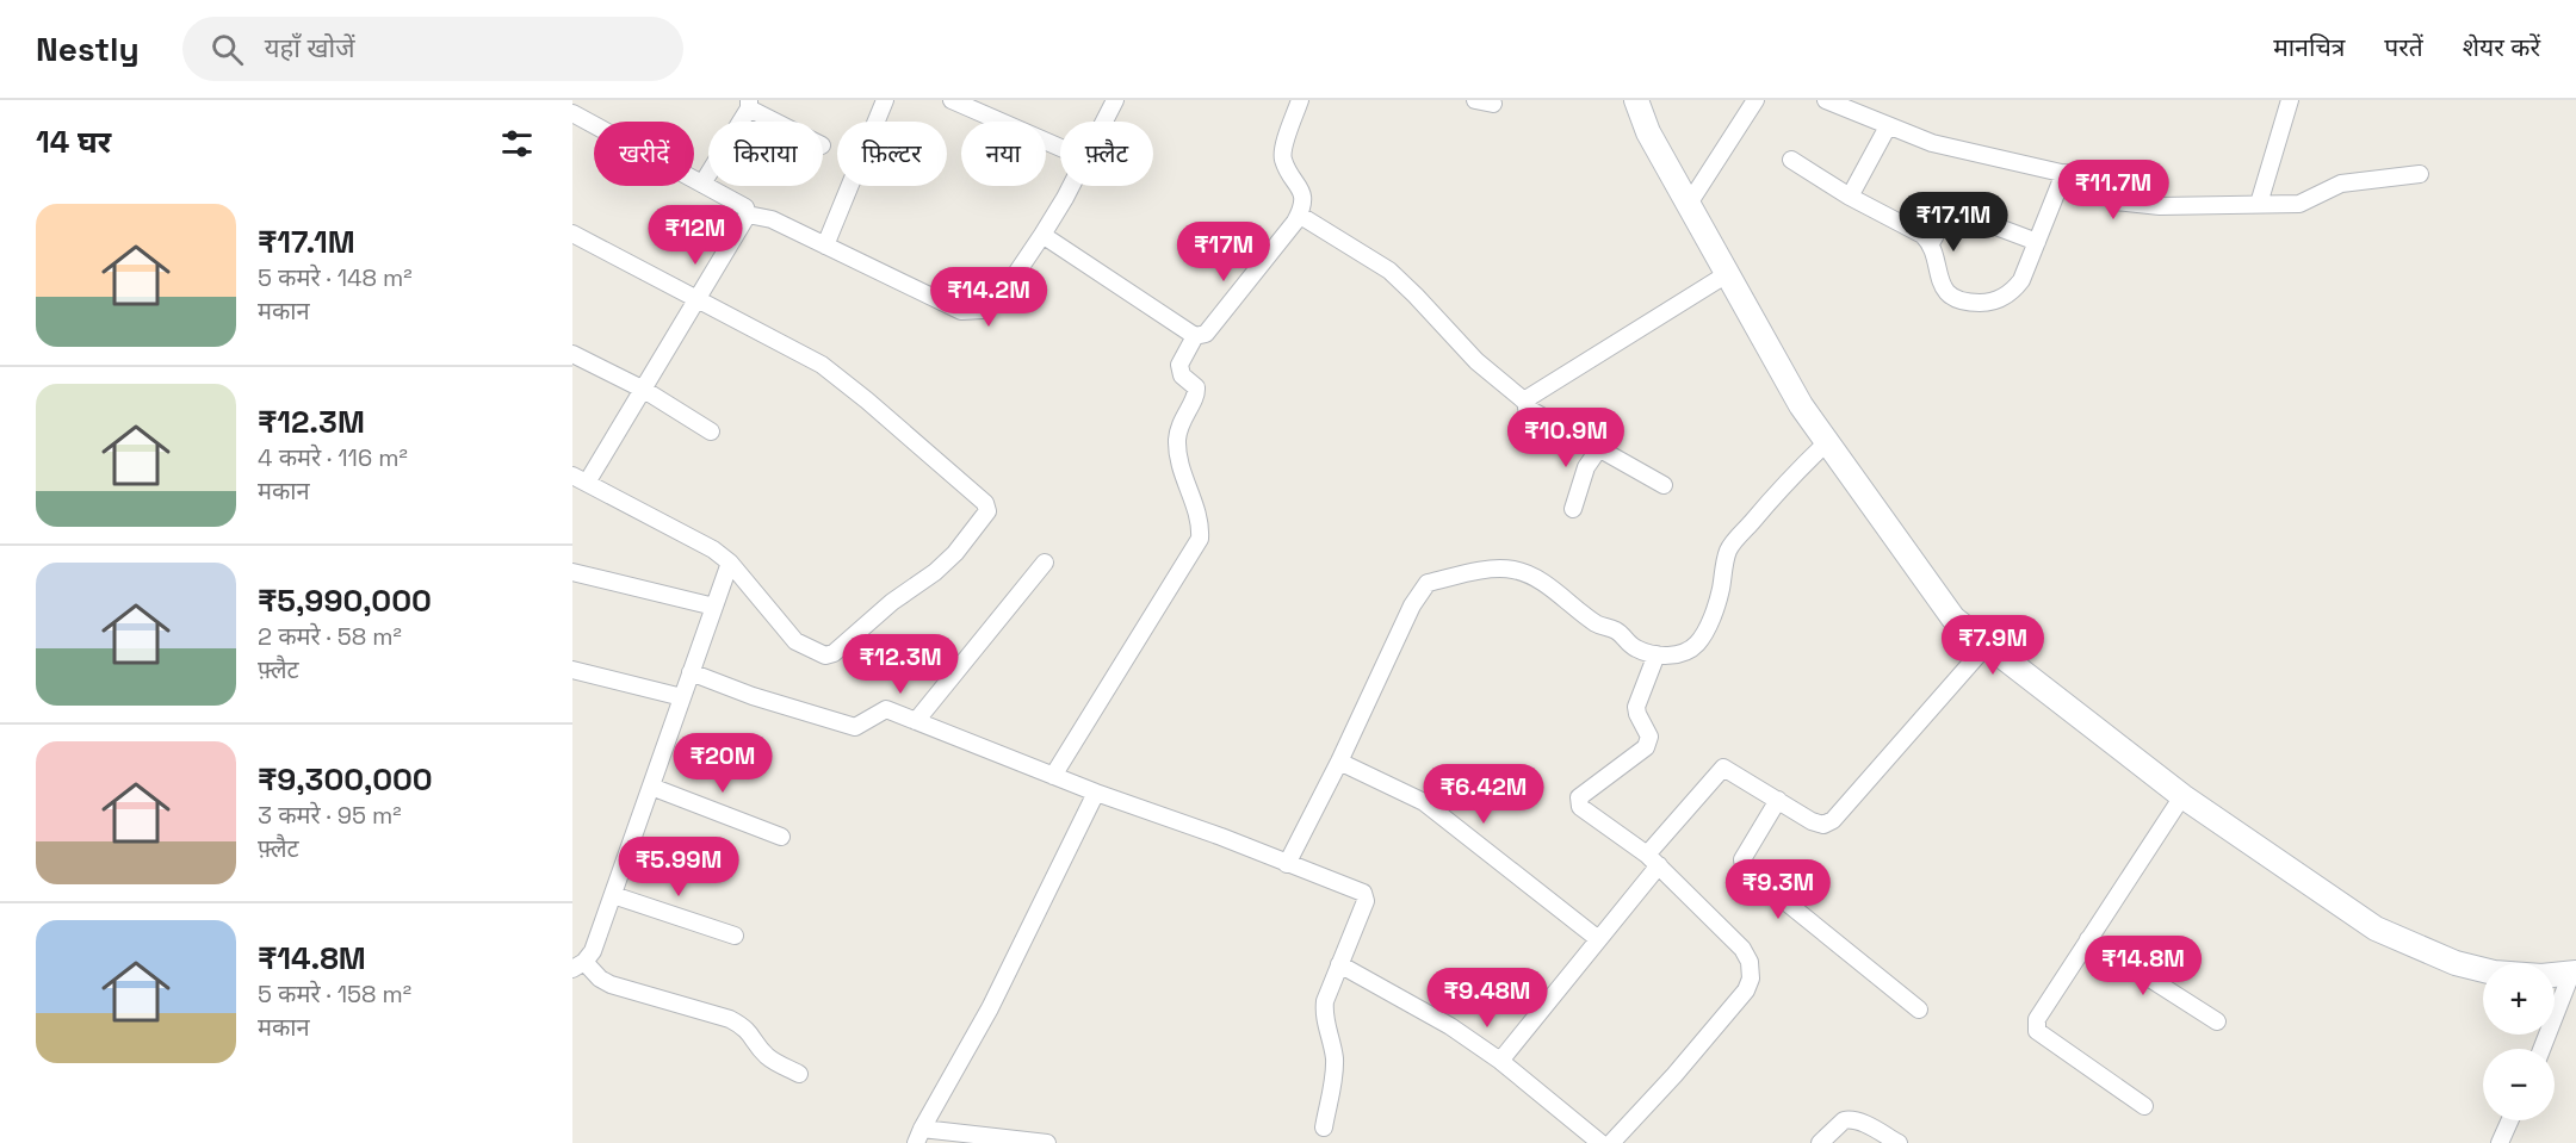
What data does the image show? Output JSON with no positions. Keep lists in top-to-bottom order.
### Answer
{
  "page": {
    "header": "Nestly",
    "search": "यहाँ खोजें",
    "nav": ["मानचित्र", "परतें", "शेयर करें"],
    "heading": "14 घर",
    "chip": [
      "खरीदें",
      "किराया",
      "फ़िल्टर",
      "नया",
      "फ़्लैट"
    ],
    "price": [
      "₹11.7M",
      "₹17.1M",
      "₹12M",
      "₹17M",
      "₹14.2M",
      "₹10.9M",
      "₹7.9M",
      "₹12.3M",
      "₹20M",
      "₹6.42M",
      "₹5.99M",
      "₹9.3M",
      "₹14.8M",
      "₹9.48M"
    ],
    "list": [
      {
        "name": "₹17.1M",
        "note": "5 कमरे · 148 m² · मकान"
      },
      {
        "name": "₹12.3M",
        "note": "4 कमरे · 116 m² · मकान"
      },
      {
        "name": "₹5,990,000",
        "note": "2 कमरे · 58 m² · फ़्लैट"
      },
      {
        "name": "₹9,300,000",
        "note": "3 कमरे · 95 m² · फ़्लैट"
      },
      {
        "name": "₹14.8M",
        "note": "5 कमरे · 158 m² · मकान"
      }
    ],
    "map_buttons": ["+", "−"]
  }
}
